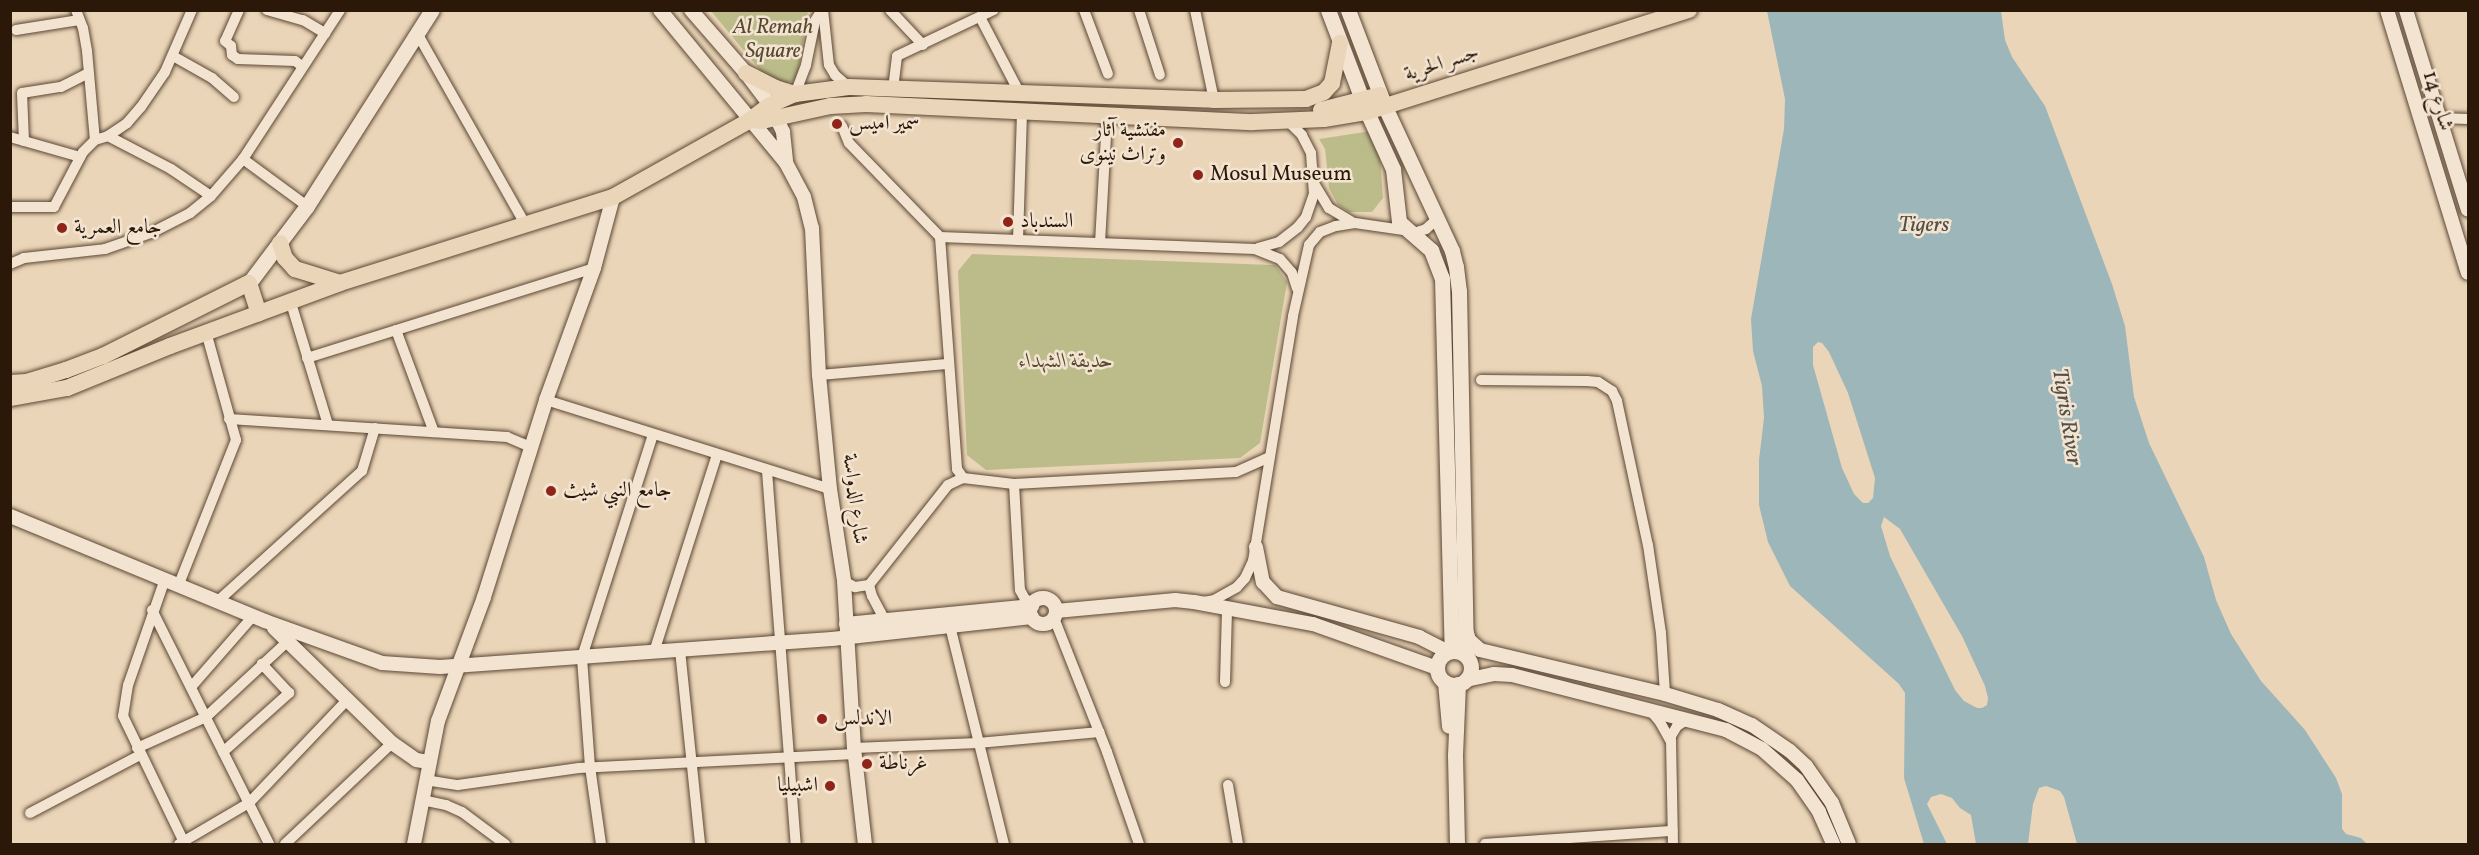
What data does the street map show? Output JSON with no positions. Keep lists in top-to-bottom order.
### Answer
{
  "streets": {
    "main road": ["جسر الحرية"],
    "street": ["شارع 14", "شارع الدواسة"]
  },
  "water": ["Tigers", "Tigris River"],
  "parks": ["Al Remah Square", "حديقة الشهداء"],
  "places": [
    "سمير اميس",
    "مفتشية آثار وتراث نينوى",
    "Mosul Museum",
    "السندباد",
    "جامع العمرية",
    "جامع النبي شيث",
    "الاندلس",
    "غرناطة",
    "اشبيليا"
  ]
}
